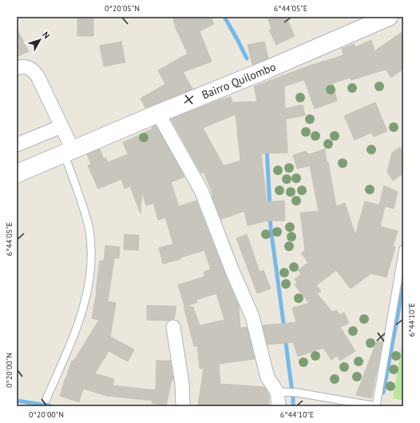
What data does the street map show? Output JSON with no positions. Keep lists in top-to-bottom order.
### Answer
{
  "streets": {
    "street": ["Bairro Quilombo"]
  },
  "north": "top right",
  "coordinates": [
    "0°20'05\"N",
    "6°44'05\"E",
    "6°44'10\"E",
    "0°20'00\"N"
  ]
}
